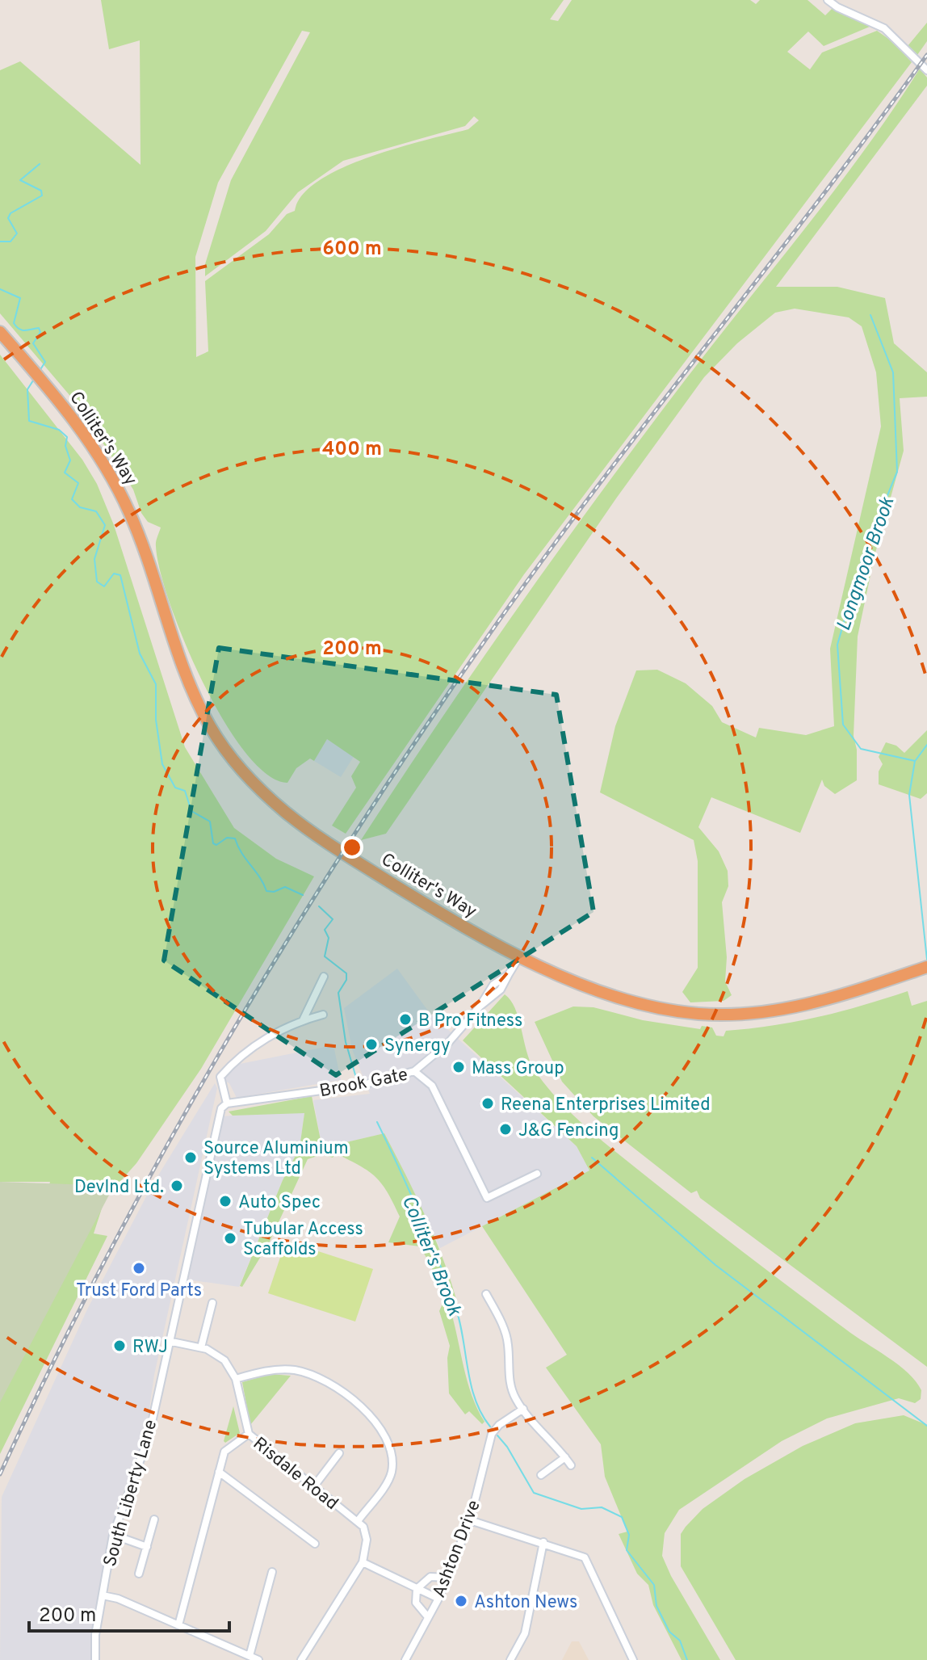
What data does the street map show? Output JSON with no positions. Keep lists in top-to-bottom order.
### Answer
{
  "streets": {
    "highway": ["Colliter's Way"],
    "street": [
      "Brook Gate",
      "Risdale Road",
      "South Liberty Lane",
      "Ashton Drive"
    ]
  },
  "crossings": [
    ["Brook Gate", "South Liberty Lane"],
    ["Risdale Road", "South Liberty Lane"]
  ],
  "water": ["Longmoor Brook", "Colliter's Brook"],
  "places": [
    "B Pro Fitness",
    "Synergy",
    "Mass Group",
    "Reena Enterprises Limited",
    "J&G Fencing",
    "Source Aluminium Systems Ltd",
    "Devlnd Ltd.",
    "Auto Spec",
    "Tubular Access Scaffolds",
    "Trust Ford Parts",
    "RWJ",
    "Ashton News"
  ],
  "scale_bar": "200 m",
  "rings": ["600 m", "400 m", "200 m"]
}
